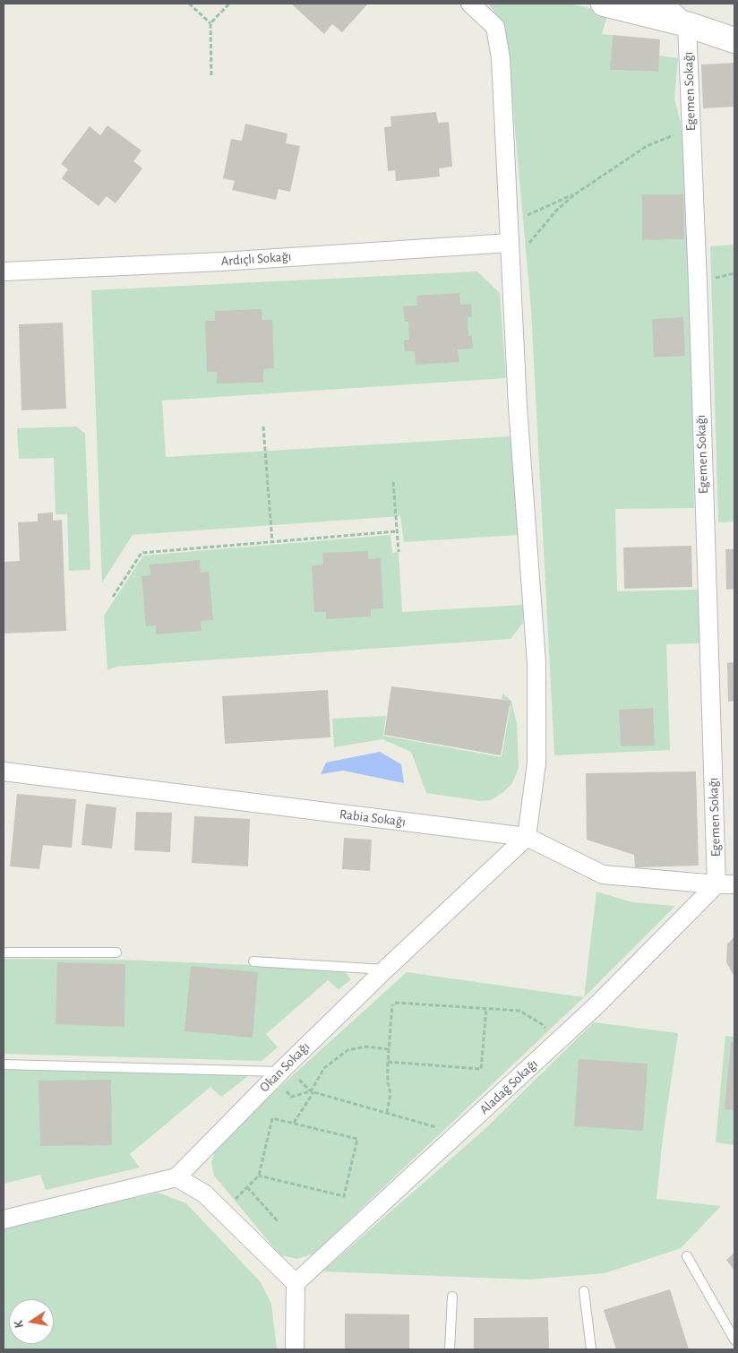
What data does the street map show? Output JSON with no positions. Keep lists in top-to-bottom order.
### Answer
{
  "streets": {
    "street": [
      "Egemen Sokağı",
      "Ardıçlı Sokağı",
      "Rabia Sokağı",
      "Okan Sokağı",
      "Aladağ Sokağı"
    ]
  },
  "crossings": [
    ["Egemen Sokağı", "Rabia Sokağı"],
    ["Egemen Sokağı", "Aladağ Sokağı"],
    ["Rabia Sokağı", "Okan Sokağı"],
    ["Rabia Sokağı", "Aladağ Sokağı"]
  ],
  "north": "left"
}
